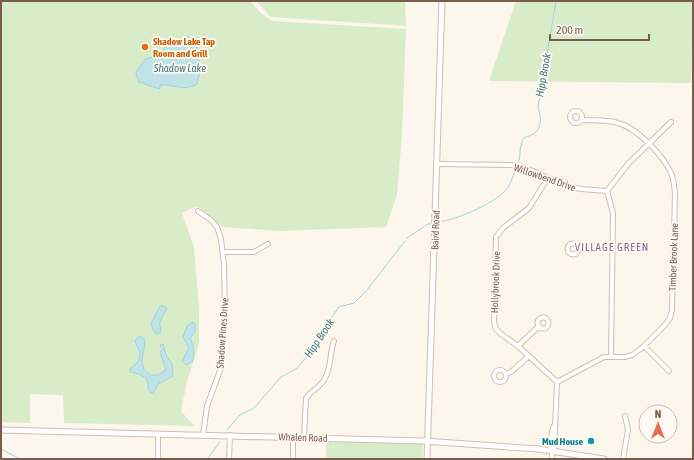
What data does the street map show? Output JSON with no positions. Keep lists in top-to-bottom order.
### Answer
{
  "streets": {
    "street": [
      "Willowbend Drive",
      "Baird Road",
      "Timber Brook Lane",
      "Hollybrook Drive",
      "Shadow Pines Drive",
      "Whalen Road"
    ]
  },
  "crossings": [
    ["Willowbend Drive", "Baird Road"],
    ["Willowbend Drive", "Hollybrook Drive"],
    ["Baird Road", "Whalen Road"],
    ["Timber Brook Lane", "Hollybrook Drive"],
    ["Shadow Pines Drive", "Whalen Road"]
  ],
  "districts": ["VILLAGE GREEN"],
  "water": ["Shadow Lake", "Hipp Brook"],
  "places": ["Shadow Lake Tap Room and Grill", "Mud House"],
  "scale_bar": "200 m",
  "north": "top"
}
